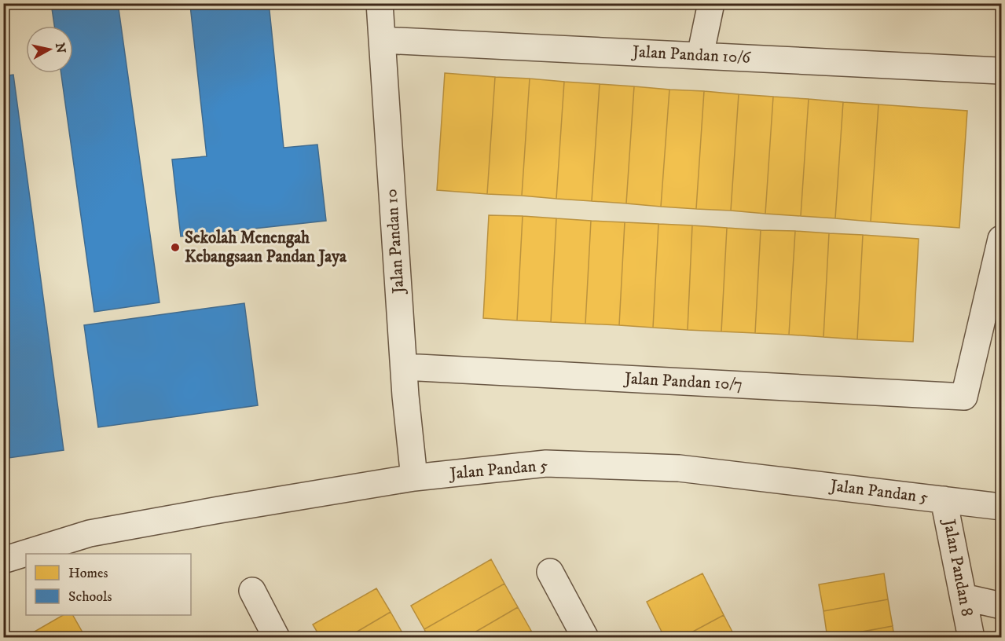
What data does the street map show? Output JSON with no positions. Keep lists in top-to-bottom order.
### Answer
{
  "streets": {
    "street": [
      "Jalan Pandan 10/6",
      "Jalan Pandan 10",
      "Jalan Pandan 10/7",
      "Jalan Pandan 5",
      "Jalan Pandan 8"
    ]
  },
  "crossings": [
    ["Jalan Pandan 10/6", "Jalan Pandan 10"],
    ["Jalan Pandan 10", "Jalan Pandan 10/7"],
    ["Jalan Pandan 10", "Jalan Pandan 5"],
    ["Jalan Pandan 5", "Jalan Pandan 8"]
  ],
  "places": ["Sekolah Menengah Kebangsaan Pandan Jaya"],
  "legend": ["Homes", "Schools"],
  "north": "right"
}
